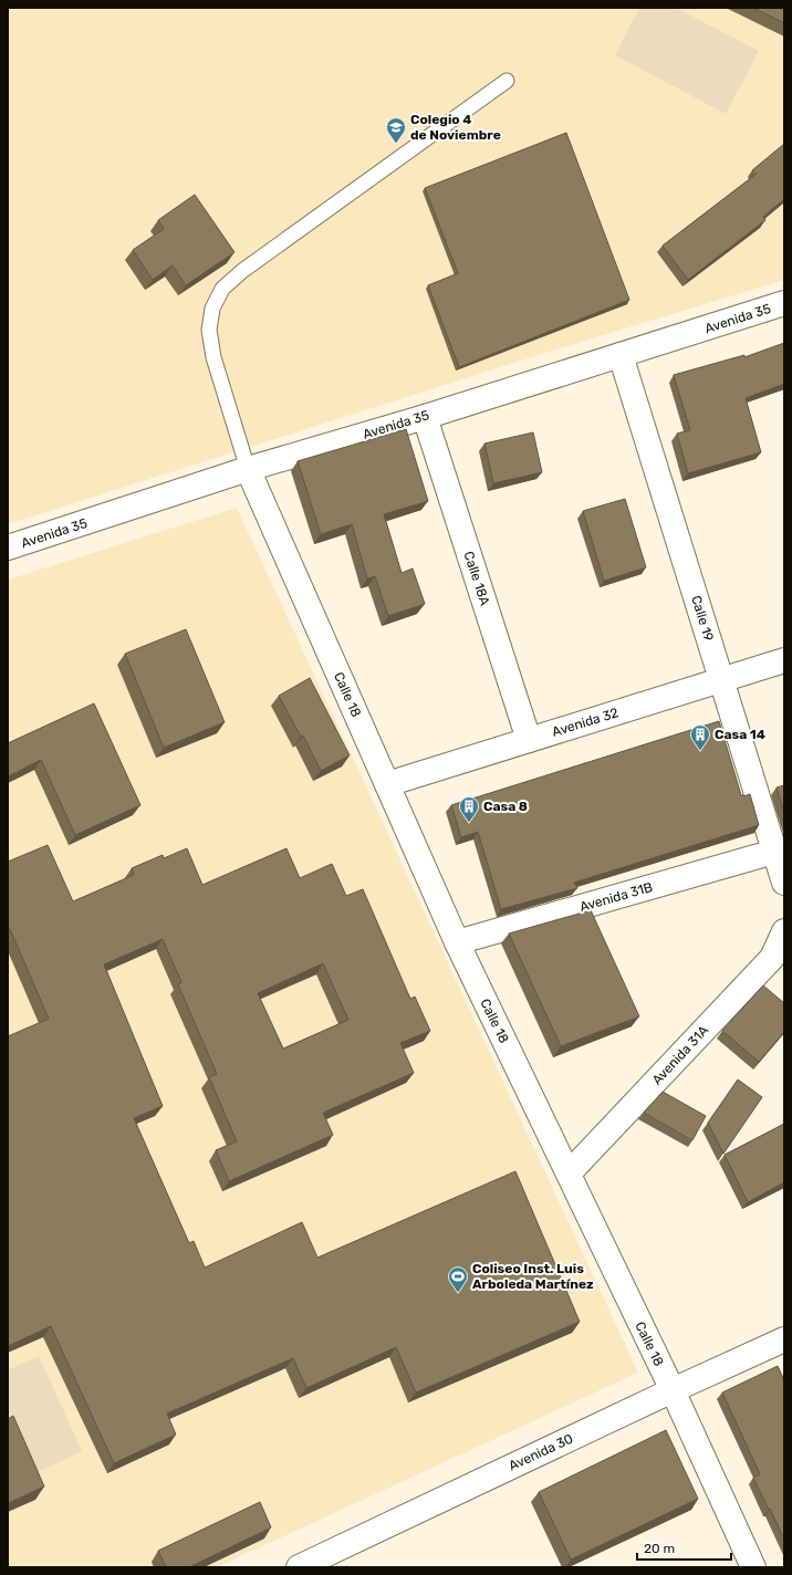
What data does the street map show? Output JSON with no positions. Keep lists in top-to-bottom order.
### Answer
{
  "streets": {
    "street": [
      "Avenida 35",
      "Calle 18A",
      "Calle 19",
      "Calle 18",
      "Avenida 32",
      "Avenida 31B",
      "Avenida 31A",
      "Avenida 30"
    ]
  },
  "crossings": [
    ["Avenida 35", "Calle 18A"],
    ["Avenida 35", "Calle 19"],
    ["Avenida 35", "Calle 18"],
    ["Calle 18A", "Avenida 32"],
    ["Calle 19", "Avenida 32"],
    ["Calle 19", "Avenida 31B"],
    ["Calle 18", "Avenida 32"],
    ["Calle 18", "Avenida 31B"],
    ["Calle 18", "Avenida 31A"],
    ["Calle 18", "Avenida 30"]
  ],
  "places": {
    "school or university": ["Colegio 4 de Noviembre"],
    "building": ["Casa 14", "Casa 8"],
    "sports": ["Coliseo Inst. Luis Arboleda Martínez"]
  },
  "scale_bar": "20 m"
}
